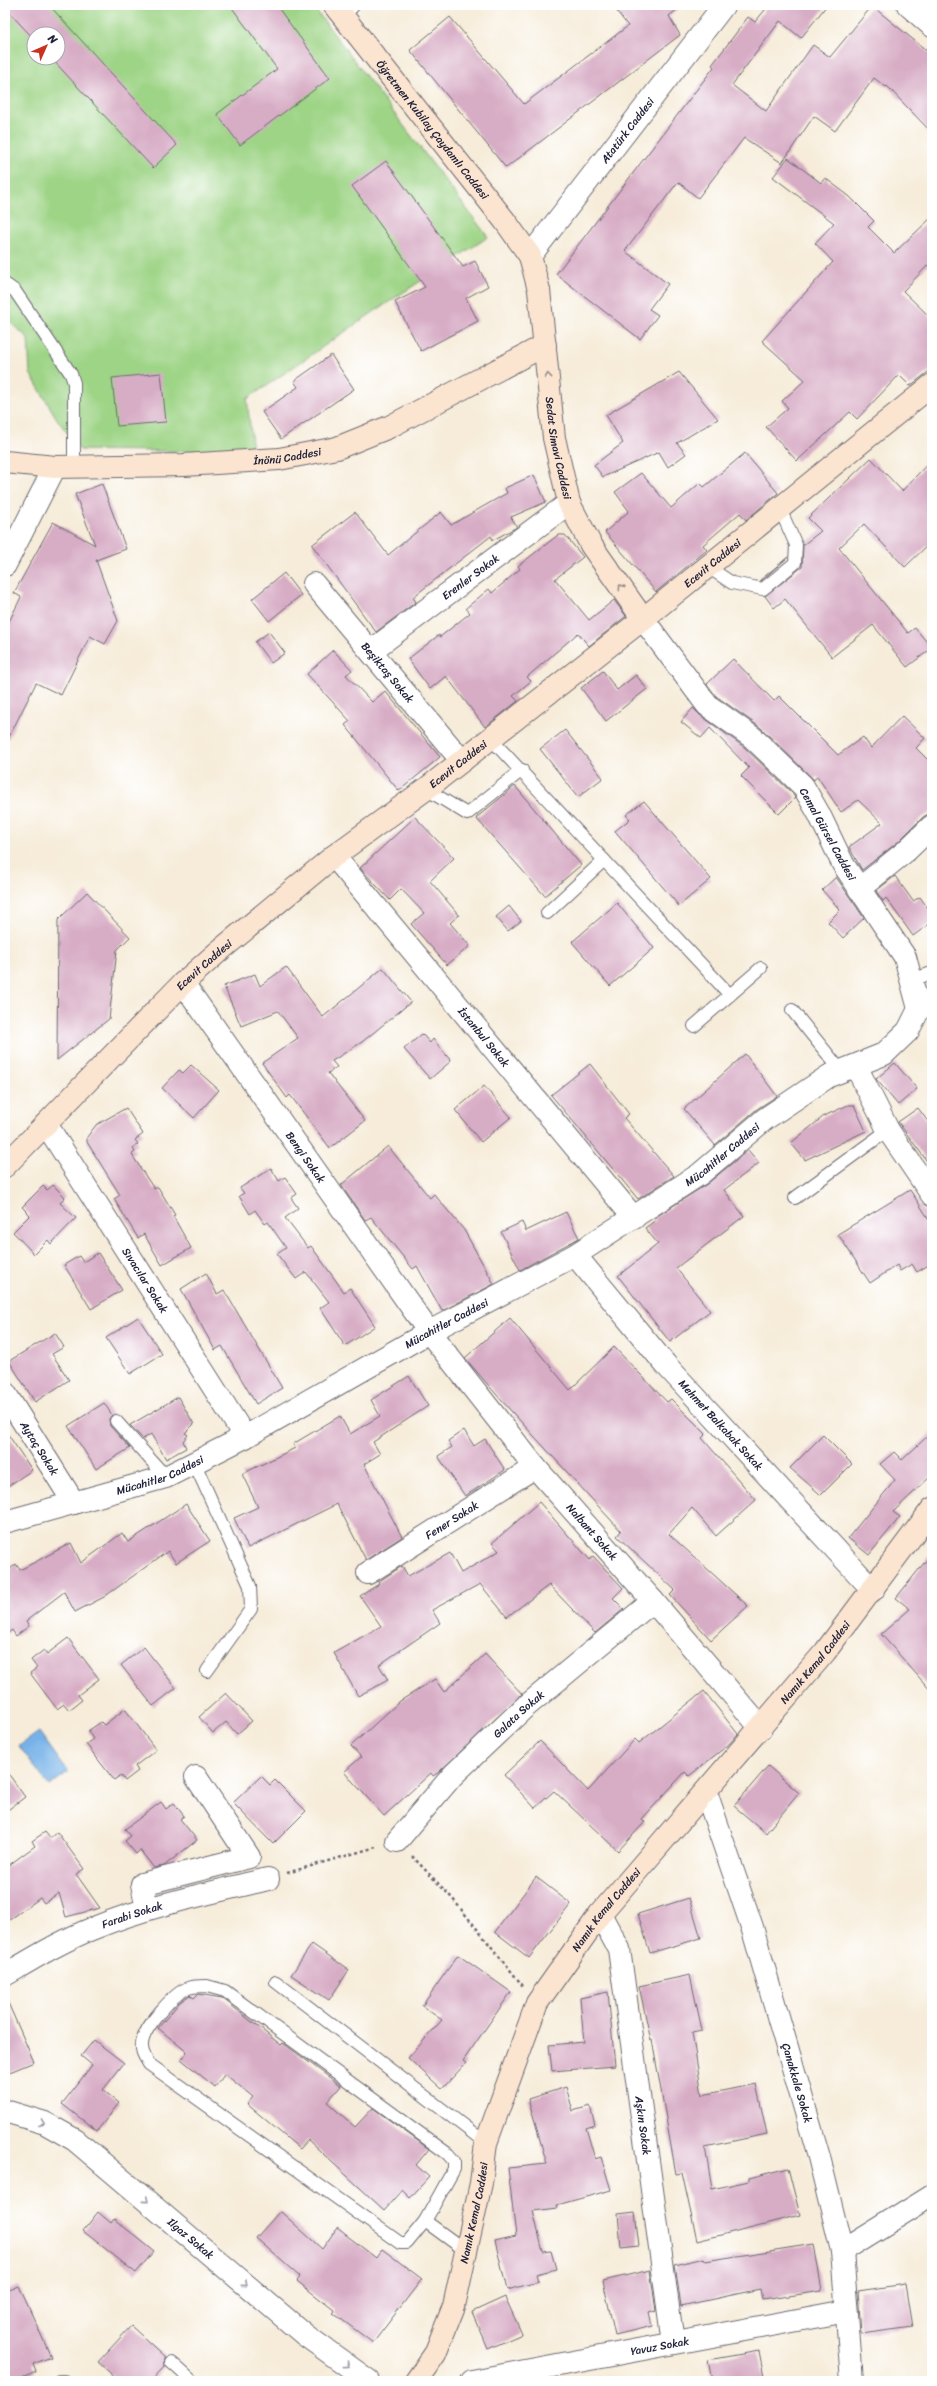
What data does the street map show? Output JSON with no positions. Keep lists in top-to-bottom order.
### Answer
{
  "streets": {
    "street": [
      "Öğretmen Kubilay Çaydamlı Caddesi",
      "Atatürk Caddesi",
      "Sedat Simavi Caddesi",
      "İnönü Caddesi",
      "Ecevit Caddesi",
      "Erenler Sokak",
      "Beşiktaş Sokak",
      "Cemal Gürsel Caddesi",
      "İstanbul Sokak",
      "Mücahitler Caddesi",
      "Bengi Sokak",
      "Sıvacılar Sokak",
      "Mehmet Balkabak Sokak",
      "Aytaç Sokak",
      "Fener Sokak",
      "Nalbant Sokak",
      "Namık Kemal Caddesi",
      "Galata Sokak",
      "Farabi Sokak",
      "Çanakkale Sokak",
      "Aşkın Sokak",
      "Ilgaz Sokak",
      "Yavuz Sokak"
    ]
  },
  "crossings": [
    ["Öğretmen Kubilay Çaydamlı Caddesi", "Atatürk Caddesi"],
    ["Öğretmen Kubilay Çaydamlı Caddesi", "Sedat Simavi Caddesi"],
    ["Atatürk Caddesi", "Sedat Simavi Caddesi"],
    ["Sedat Simavi Caddesi", "İnönü Caddesi"],
    ["Sedat Simavi Caddesi", "Ecevit Caddesi"],
    ["Sedat Simavi Caddesi", "Erenler Sokak"],
    ["Sedat Simavi Caddesi", "Cemal Gürsel Caddesi"],
    ["Ecevit Caddesi", "Beşiktaş Sokak"],
    ["Ecevit Caddesi", "Cemal Gürsel Caddesi"],
    ["Ecevit Caddesi", "İstanbul Sokak"],
    ["Ecevit Caddesi", "Bengi Sokak"],
    ["Ecevit Caddesi", "Sıvacılar Sokak"],
    ["Erenler Sokak", "Beşiktaş Sokak"],
    ["Cemal Gürsel Caddesi", "Mücahitler Caddesi"],
    ["İstanbul Sokak", "Mücahitler Caddesi"],
    ["Mücahitler Caddesi", "Bengi Sokak"],
    ["Mücahitler Caddesi", "Sıvacılar Sokak"],
    ["Mücahitler Caddesi", "Mehmet Balkabak Sokak"],
    ["Mücahitler Caddesi", "Aytaç Sokak"],
    ["Mücahitler Caddesi", "Nalbant Sokak"],
    ["Bengi Sokak", "Nalbant Sokak"],
    ["Mehmet Balkabak Sokak", "Namık Kemal Caddesi"],
    ["Fener Sokak", "Nalbant Sokak"],
    ["Nalbant Sokak", "Namık Kemal Caddesi"],
    ["Nalbant Sokak", "Galata Sokak"],
    ["Namık Kemal Caddesi", "Çanakkale Sokak"],
    ["Namık Kemal Caddesi", "Aşkın Sokak"],
    ["Çanakkale Sokak", "Yavuz Sokak"],
    ["Aşkın Sokak", "Yavuz Sokak"]
  ],
  "one_way": ["Sedat Simavi Caddesi", "Ilgaz Sokak"],
  "north": "top right"
}
